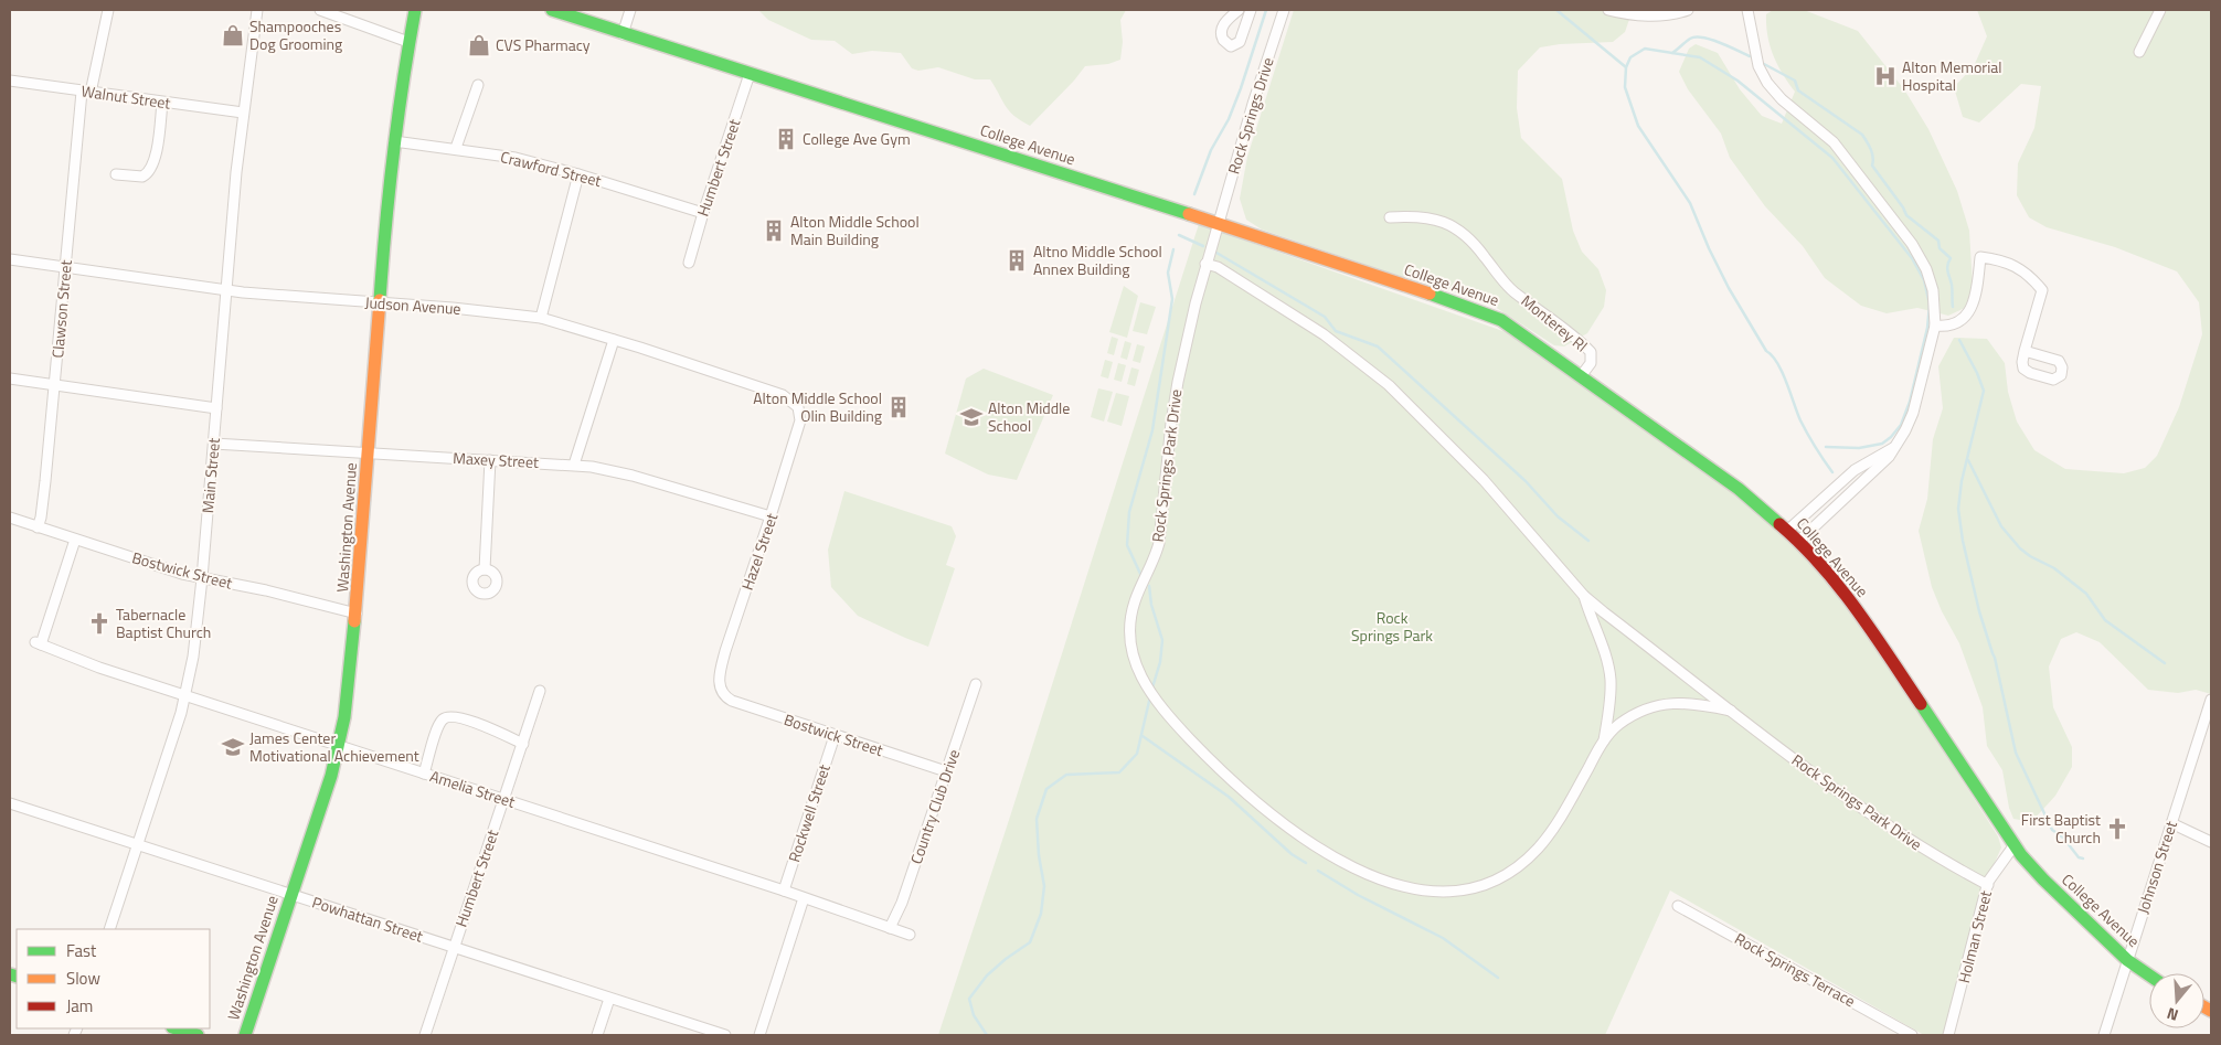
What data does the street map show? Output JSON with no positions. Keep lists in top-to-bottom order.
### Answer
{
  "streets": {
    "main road": ["College Avenue", "Washington Avenue"],
    "street": [
      "Walnut Street",
      "Rock Springs Drive",
      "Humbert Street",
      "Crawford Street",
      "Judson Avenue",
      "Clawson Street",
      "Monterey Rl",
      "Maxey Street",
      "Rock Springs Park Drive",
      "Main Street",
      "Hazel Street",
      "Bostwick Street",
      "Amelia Street",
      "Country Club Drive",
      "Rockwell Street",
      "Johnson Street",
      "Powhattan Street",
      "Holman Street",
      "Rock Springs Terrace"
    ]
  },
  "crossings": [
    ["Walnut Street", "Clawson Street"],
    ["Walnut Street", "Main Street"],
    ["Rock Springs Drive", "College Avenue"],
    ["Rock Springs Drive", "Rock Springs Park Drive"],
    ["College Avenue", "Humbert Street"],
    ["College Avenue", "Monterey Rl"],
    ["College Avenue", "Rock Springs Park Drive"],
    ["College Avenue", "Johnson Street"],
    ["College Avenue", "Holman Street"],
    ["Humbert Street", "Crawford Street"],
    ["Humbert Street", "Amelia Street"],
    ["Humbert Street", "Powhattan Street"],
    ["Crawford Street", "Washington Avenue"],
    ["Judson Avenue", "Clawson Street"],
    ["Judson Avenue", "Main Street"],
    ["Judson Avenue", "Washington Avenue"],
    ["Judson Avenue", "Hazel Street"],
    ["Clawson Street", "Bostwick Street"],
    ["Maxey Street", "Main Street"],
    ["Maxey Street", "Washington Avenue"],
    ["Maxey Street", "Hazel Street"],
    ["Rock Springs Park Drive", "Holman Street"],
    ["Main Street", "Bostwick Street"],
    ["Main Street", "Amelia Street"],
    ["Main Street", "Powhattan Street"],
    ["Washington Avenue", "Bostwick Street"],
    ["Washington Avenue", "Amelia Street"],
    ["Washington Avenue", "Powhattan Street"],
    ["Hazel Street", "Bostwick Street"],
    ["Bostwick Street", "Amelia Street"],
    ["Bostwick Street", "Country Club Drive"],
    ["Bostwick Street", "Rockwell Street"],
    ["Amelia Street", "Country Club Drive"],
    ["Amelia Street", "Rockwell Street"]
  ],
  "parks": ["Rock Springs Park"],
  "places": {
    "shop": ["Shampooches Dog Grooming", "CVS Pharmacy"],
    "hospital": ["Alton Memorial Hospital"],
    "building": [
      "College Ave Gym",
      "Alton Middle School Main Building",
      "Altno Middle School Annex Building",
      "Alton Middle School Olin Building"
    ],
    "school or university": ["Alton Middle School", "James Center Motivational Achievement"],
    "church": ["Tabernacle Baptist Church", "First Baptist Church"]
  },
  "legend": ["Fast", "Slow", "Jam"],
  "north": "bottom"
}
